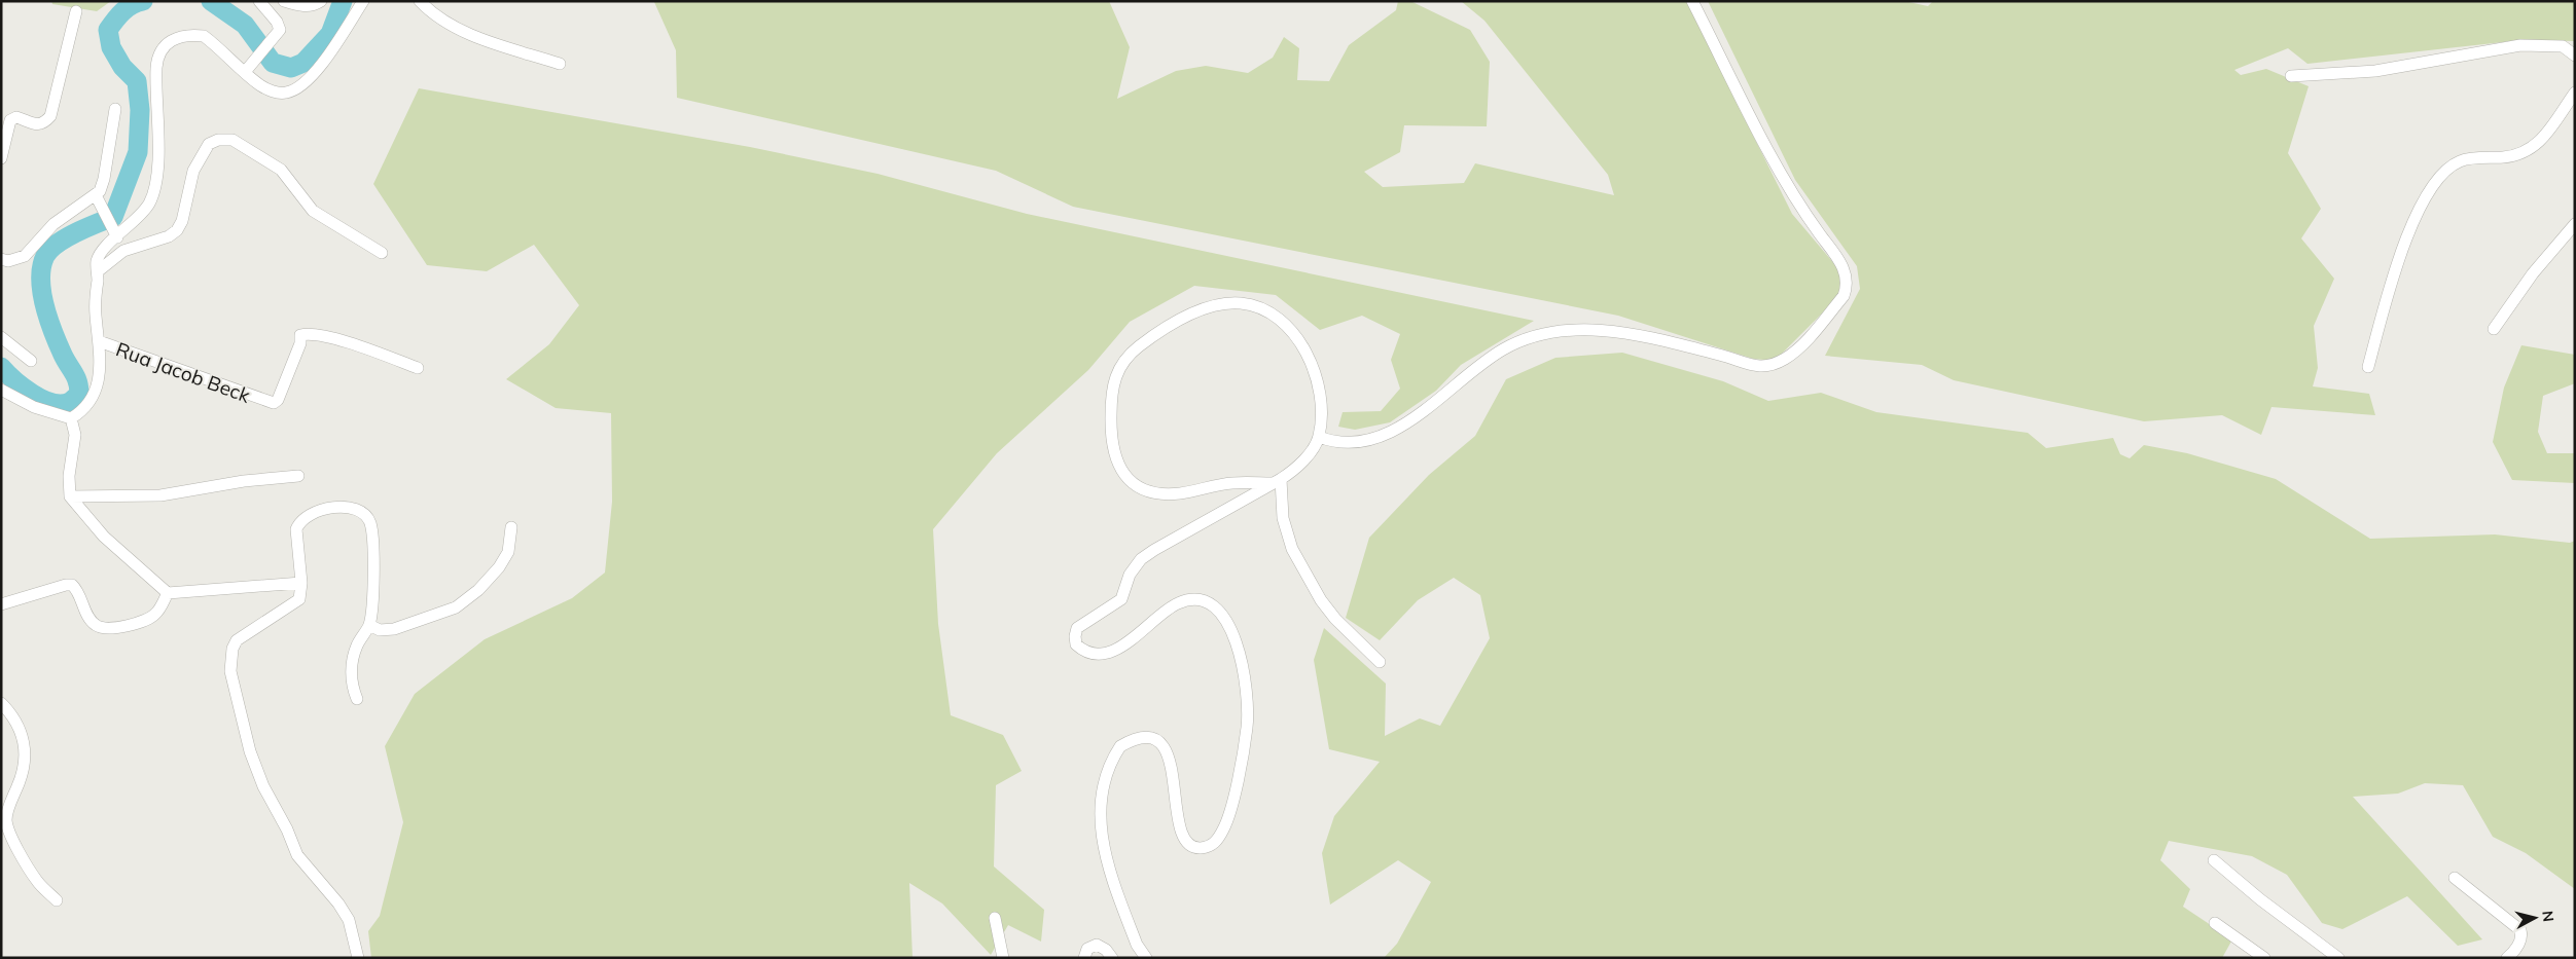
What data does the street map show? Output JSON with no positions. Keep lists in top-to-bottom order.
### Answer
{
  "streets": {
    "street": ["Rua Jacob Beck"]
  },
  "north": "right"
}
